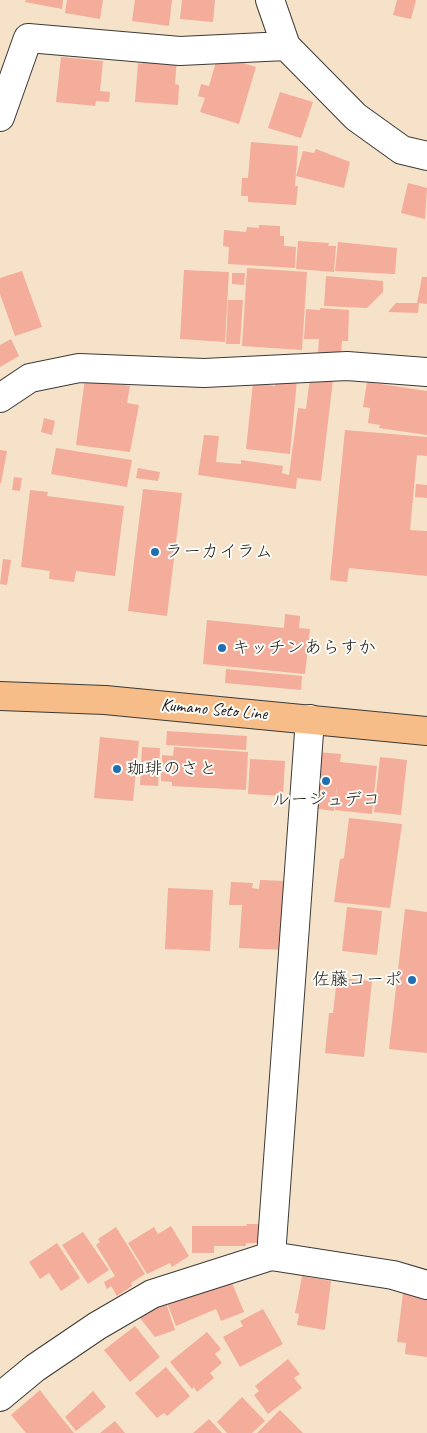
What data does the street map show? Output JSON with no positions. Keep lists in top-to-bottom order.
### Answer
{
  "streets": {
    "main road": ["Kumano Seto Line"]
  },
  "places": [
    "ラーカイラム",
    "キッチンあらすか",
    "珈琲のさと",
    "ルージュデコ",
    "佐藤コーポ"
  ]
}
